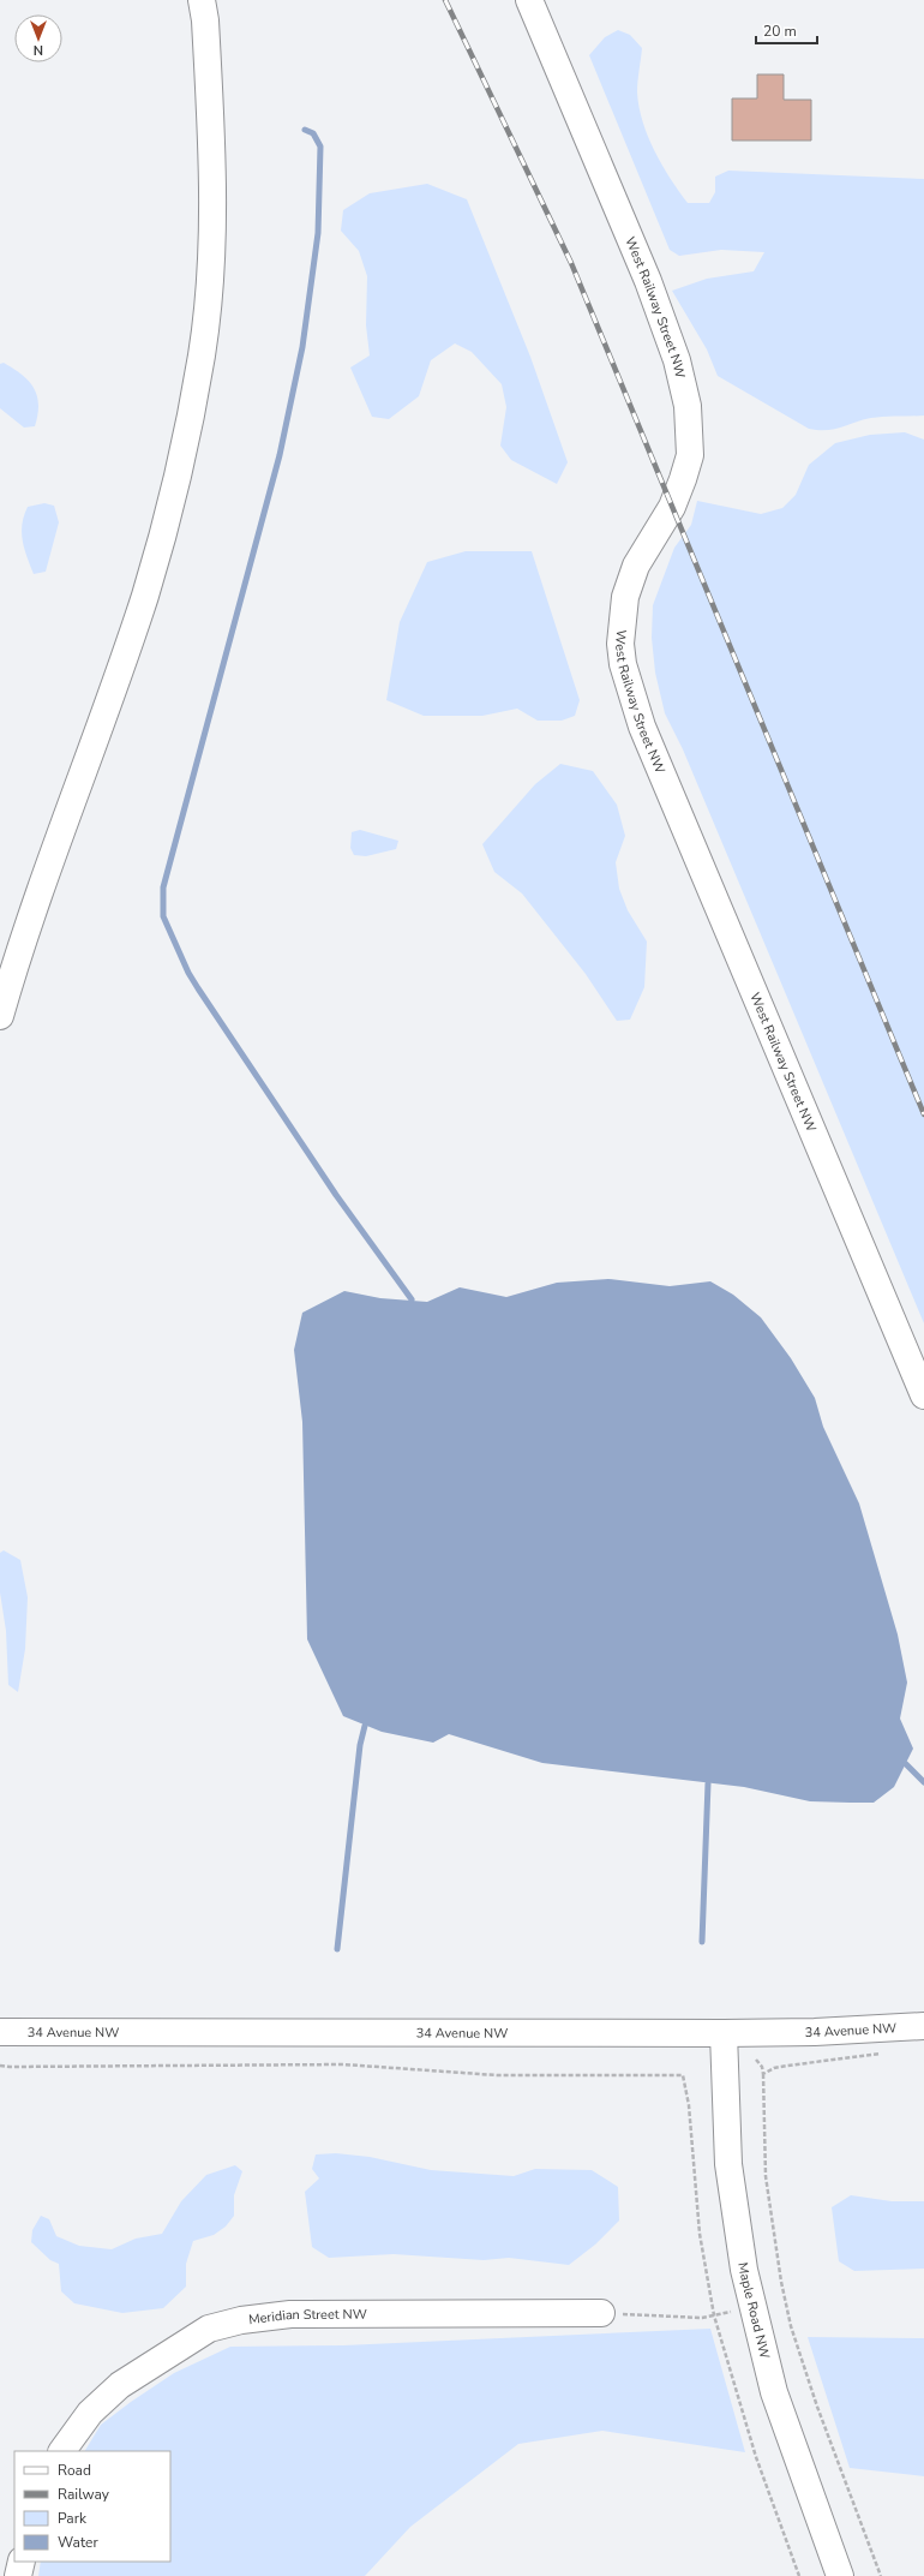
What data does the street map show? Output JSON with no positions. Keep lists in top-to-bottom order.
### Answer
{
  "streets": {
    "main road": [
      "West Railway Street NW",
      "34 Avenue NW",
      "Maple Road NW",
      "Meridian Street NW"
    ]
  },
  "crossings": [
    ["34 Avenue NW", "Maple Road NW"]
  ],
  "legend": [
    "Road",
    "Railway",
    "Park",
    "Water"
  ],
  "scale_bar": "20 m",
  "north": "bottom"
}
